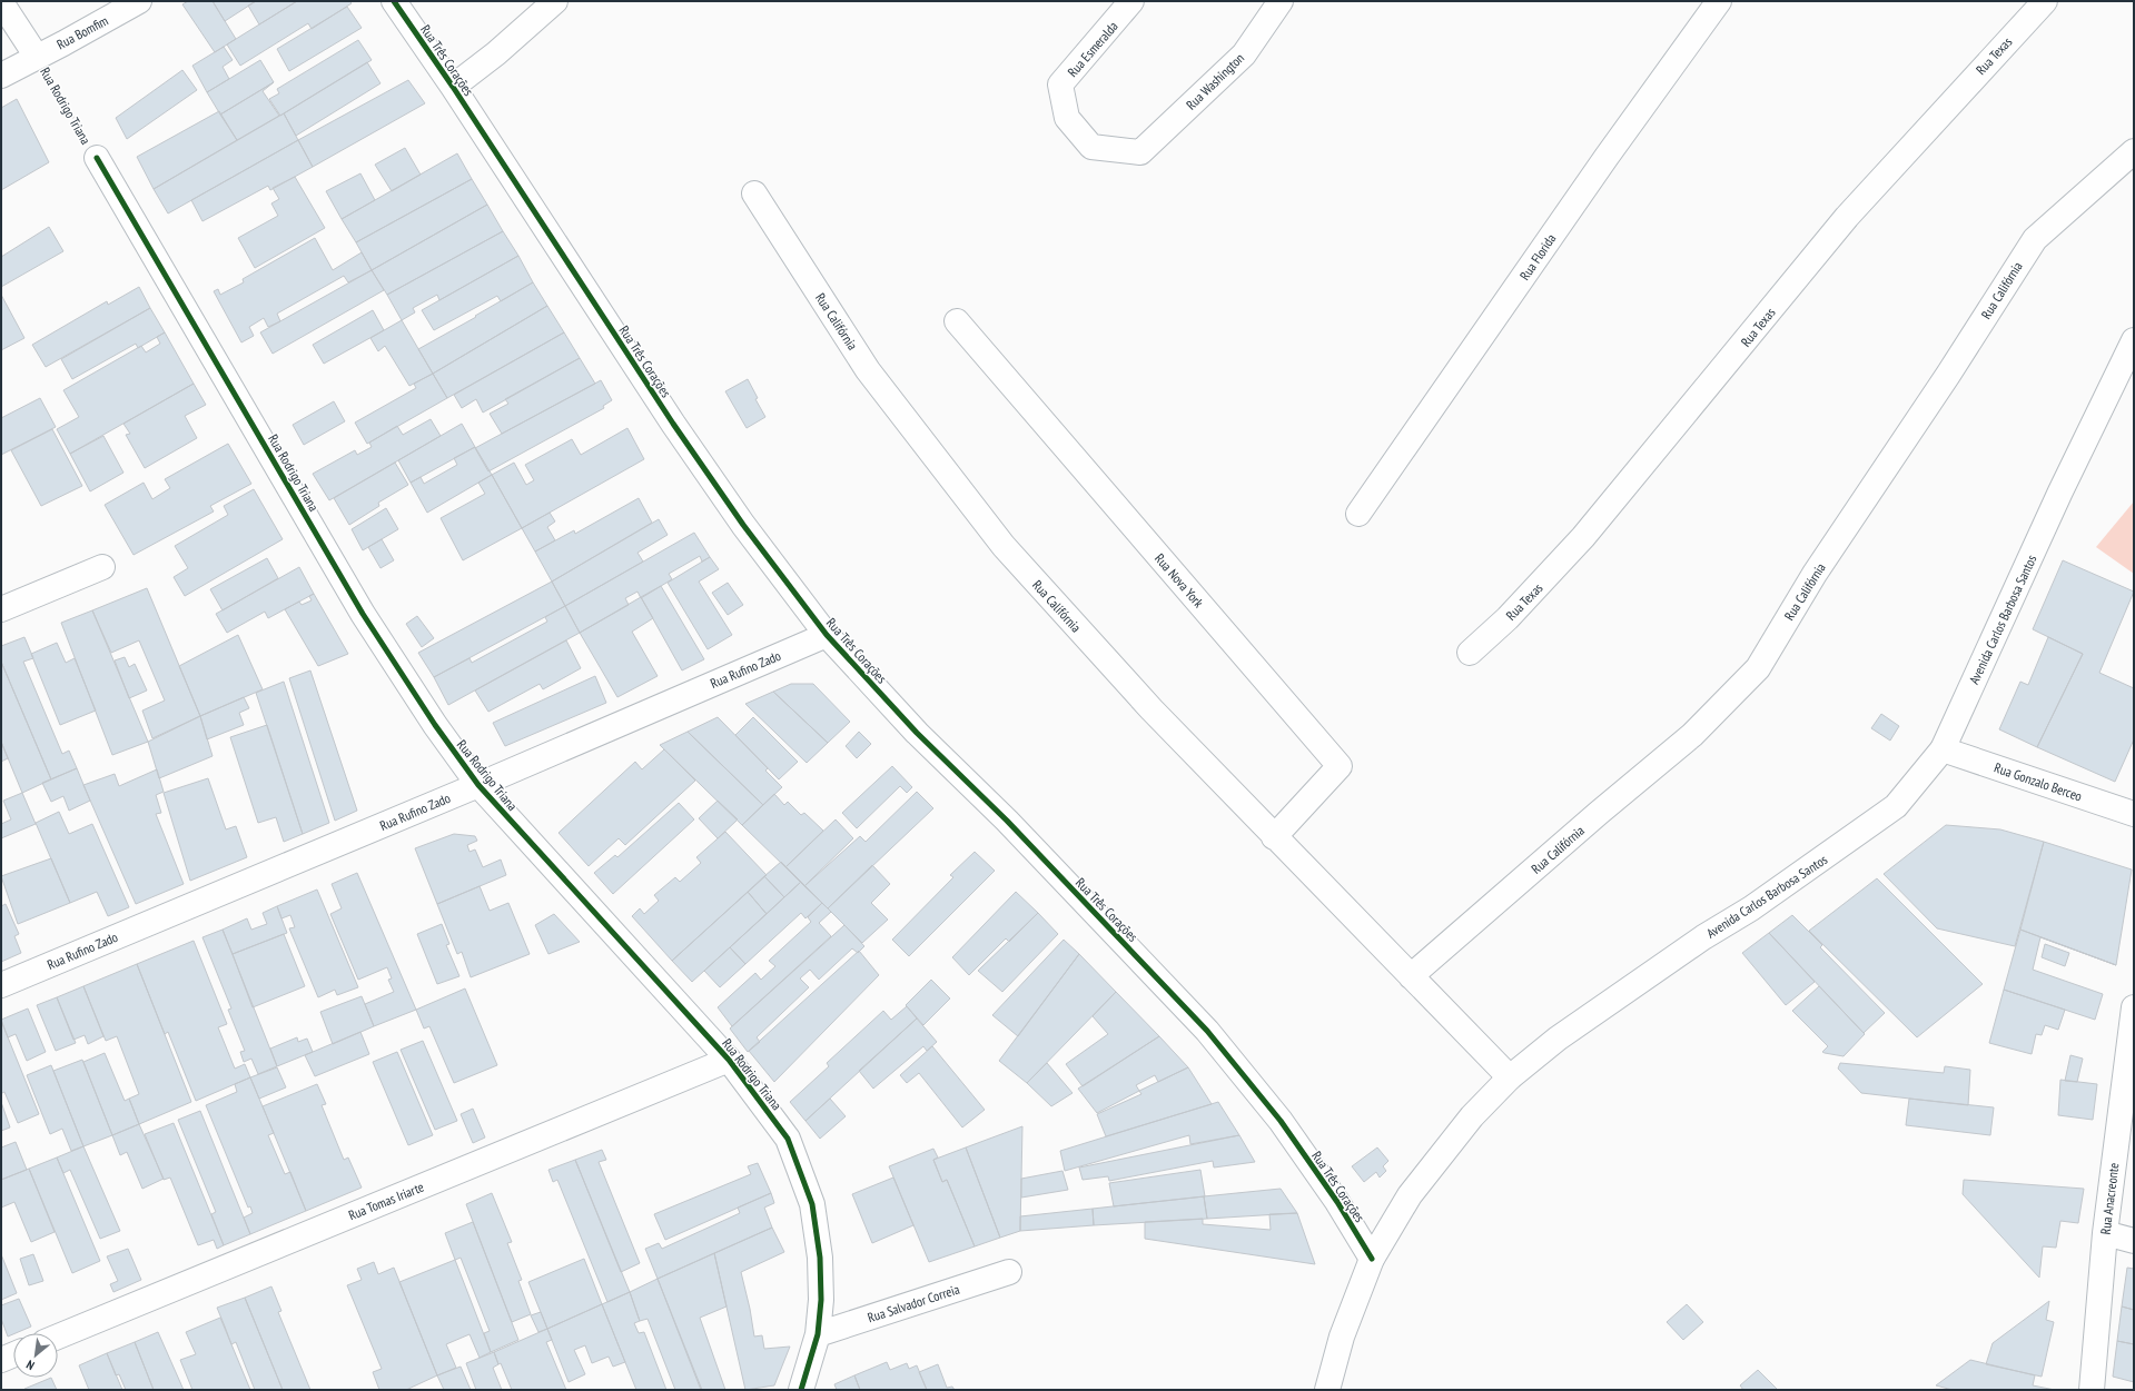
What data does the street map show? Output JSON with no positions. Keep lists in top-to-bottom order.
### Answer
{
  "streets": {
    "street": [
      "Rua Bomfim",
      "Rua Esmeralda",
      "Rua Texas",
      "Rua Três Corações",
      "Rua Washington",
      "Rua Rodrigo Triana",
      "Rua Florida",
      "Rua Califórnia",
      "Rua Nova York",
      "Avenida Carlos Barbosa Santos",
      "Rua Rufino Zado",
      "Rua Gonzalo Berceo",
      "Rua Anacreonte",
      "Rua Tomas Iriarte",
      "Rua Salvador Correia"
    ]
  },
  "crossings": [
    ["Rua Bomfim", "Rua Rodrigo Triana"],
    ["Rua Esmeralda", "Rua Washington"],
    ["Rua Três Corações", "Avenida Carlos Barbosa Santos"],
    ["Rua Três Corações", "Rua Rufino Zado"],
    ["Rua Rodrigo Triana", "Rua Rufino Zado"],
    ["Rua Rodrigo Triana", "Rua Tomas Iriarte"],
    ["Rua Rodrigo Triana", "Rua Salvador Correia"],
    ["Rua Califórnia", "Rua Nova York"],
    ["Rua Califórnia", "Avenida Carlos Barbosa Santos"],
    ["Avenida Carlos Barbosa Santos", "Rua Gonzalo Berceo"]
  ],
  "north": "bottom left"
}
